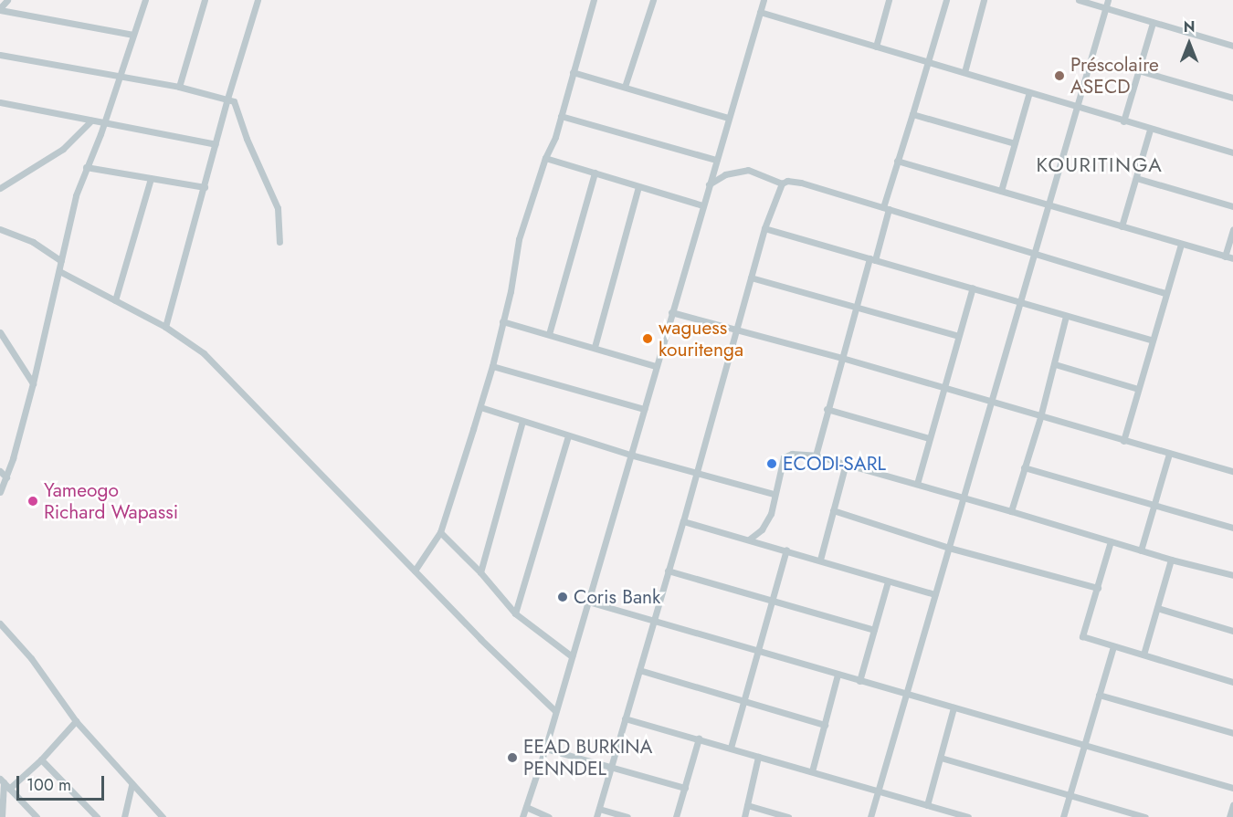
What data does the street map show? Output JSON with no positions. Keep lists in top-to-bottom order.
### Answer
{
  "districts": ["KOURITINGA"],
  "places": [
    "Préscolaire ASECD",
    "waguess kouritenga",
    "ECODI-SARL",
    "Yameogo Richard Wapassi",
    "Coris Bank",
    "EEAD BURKINA PENNDEL"
  ],
  "scale_bar": "100 m",
  "north": "top"
}
